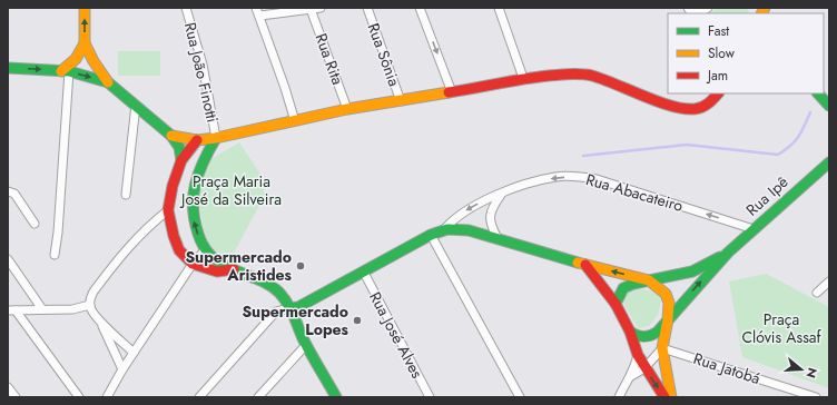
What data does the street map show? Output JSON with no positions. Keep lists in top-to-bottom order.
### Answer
{
  "streets": {
    "street": [
      "Rua Sônia",
      "Rua Rita",
      "Rua João Finotti",
      "Rua Abacateiro",
      "Rua Ipê",
      "Rua José Alves",
      "Rua Jatobá"
    ]
  },
  "crossings": [
    ["Rua Abacateiro", "Rua Ipê"]
  ],
  "parks": ["Praça Maria José da Silveira", "Praça Clóvis Assaf"],
  "places": ["Supermercado Aristides", "Supermercado Lopes"],
  "legend": ["Fast", "Slow", "Jam"],
  "north": "right"
}
